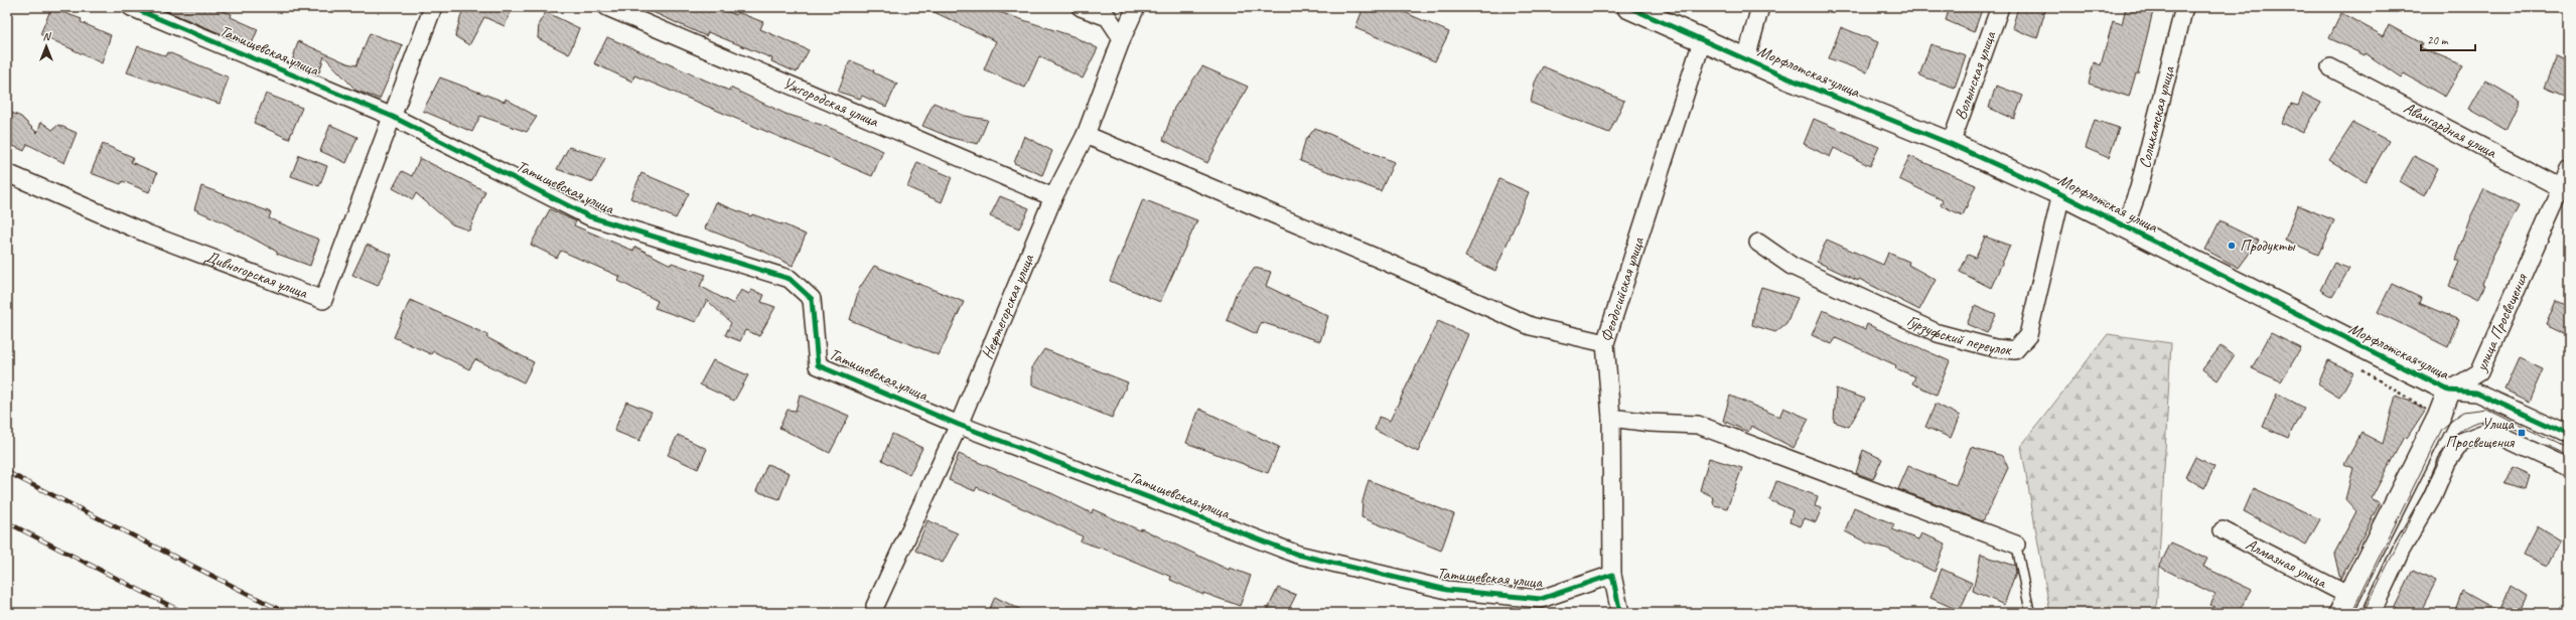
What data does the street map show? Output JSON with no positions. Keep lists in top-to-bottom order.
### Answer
{
  "streets": {
    "street": [
      "Татищевская улица",
      "Морфлотская улица",
      "Волынская улица",
      "Ужгородская улица",
      "Соликамская улица",
      "Авангардная улица",
      "Дивногорская улица",
      "Феодосийская улица",
      "Нефтегорская улица",
      "улица Просвещения",
      "Гурзуфский переулок",
      "Алмазная улица"
    ]
  },
  "crossings": [
    ["Татищевская улица", "Дивногорская улица"],
    ["Татищевская улица", "Феодосийская улица"],
    ["Татищевская улица", "Нефтегорская улица"],
    ["Морфлотская улица", "Волынская улица"],
    ["Морфлотская улица", "Соликамская улица"],
    ["Морфлотская улица", "Феодосийская улица"],
    ["Морфлотская улица", "улица Просвещения"],
    ["Морфлотская улица", "Гурзуфский переулок"],
    ["Ужгородская улица", "Нефтегорская улица"],
    ["Авангардная улица", "улица Просвещения"]
  ],
  "places": {
    "other": ["Продукты"],
    "transit": ["Улица Просвещения"]
  },
  "scale_bar": "20 m",
  "north": "top"
}
